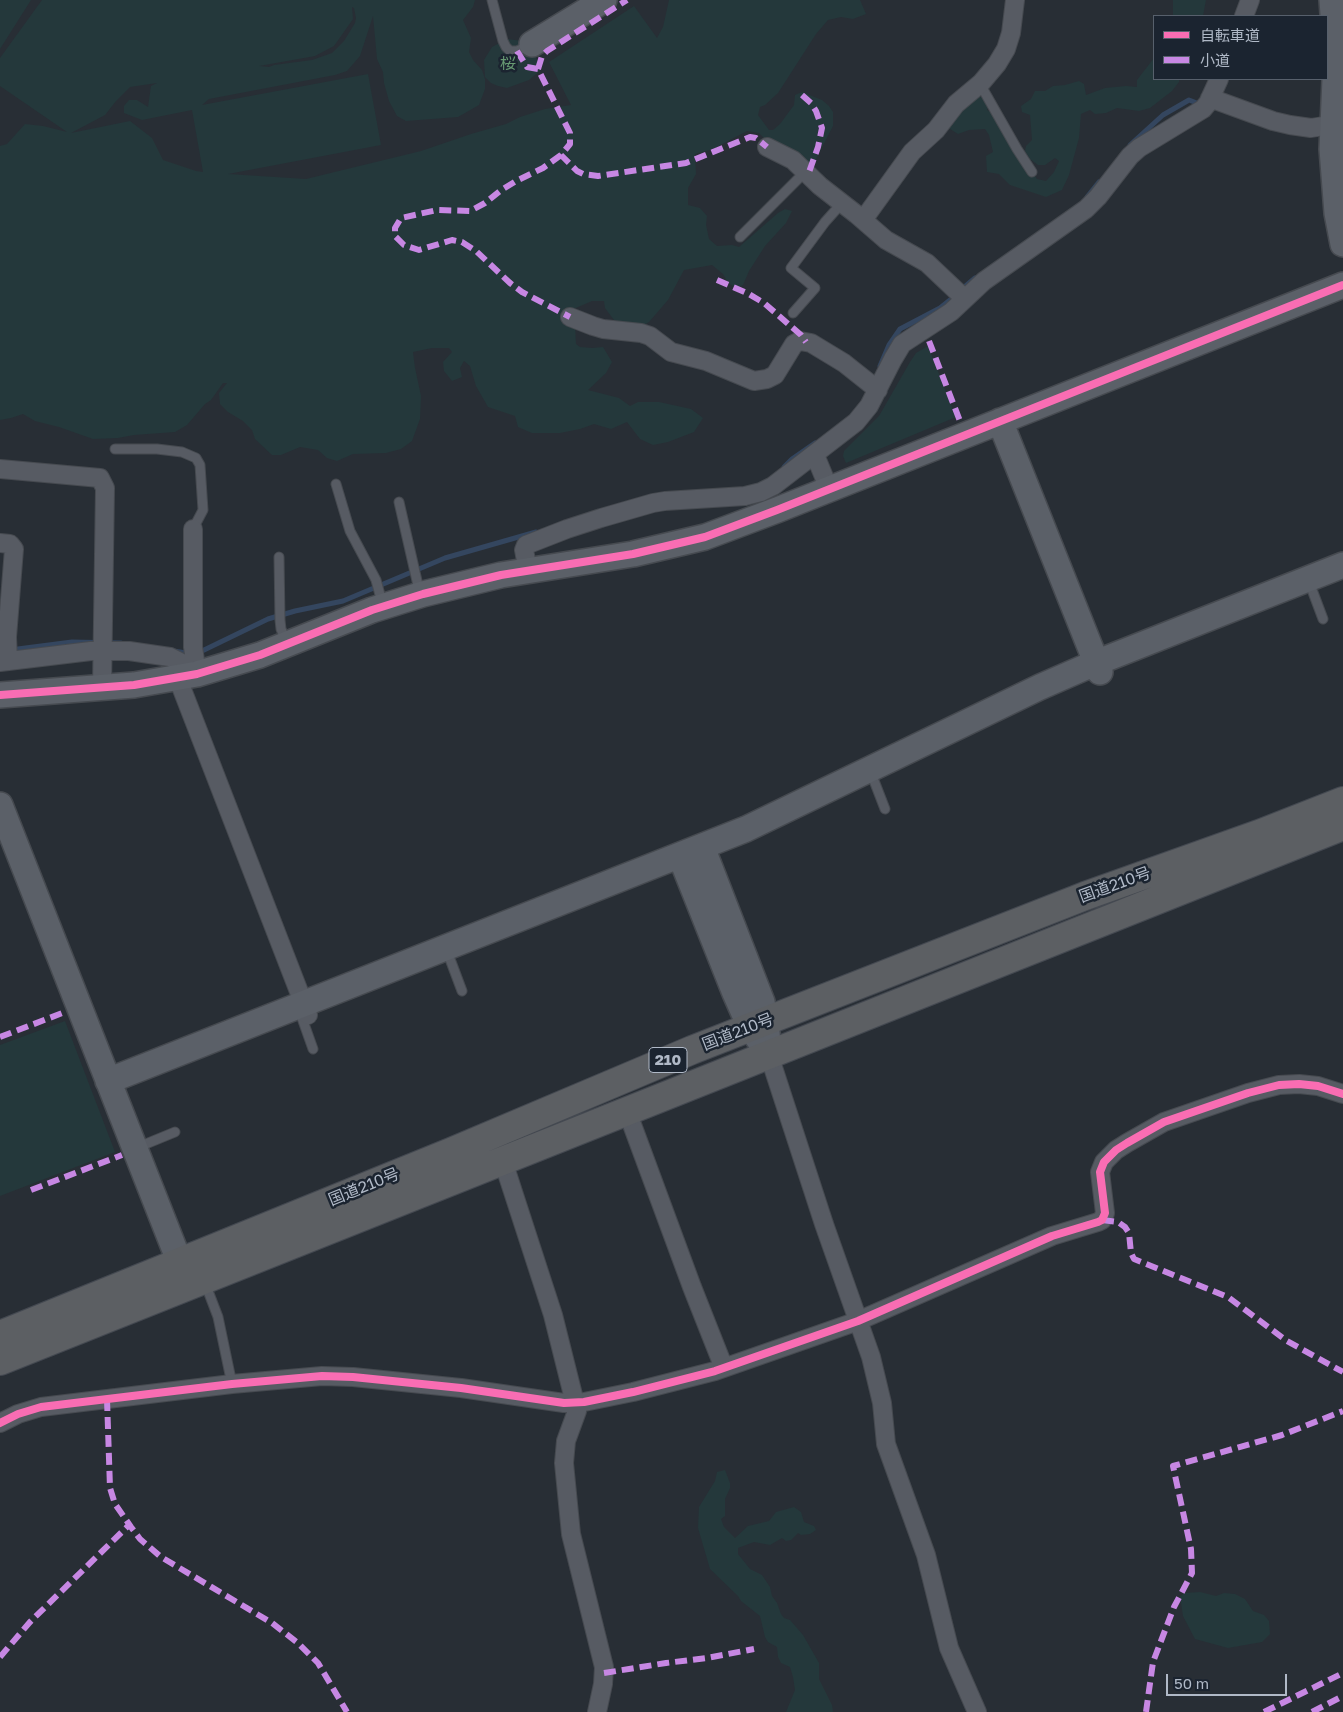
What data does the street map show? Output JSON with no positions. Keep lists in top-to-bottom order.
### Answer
{
  "streets": {
    "highway": ["国道210号", "210"]
  },
  "parks": ["桜"],
  "legend": ["自転車道", "小道"],
  "scale_bar": "50 m"
}
